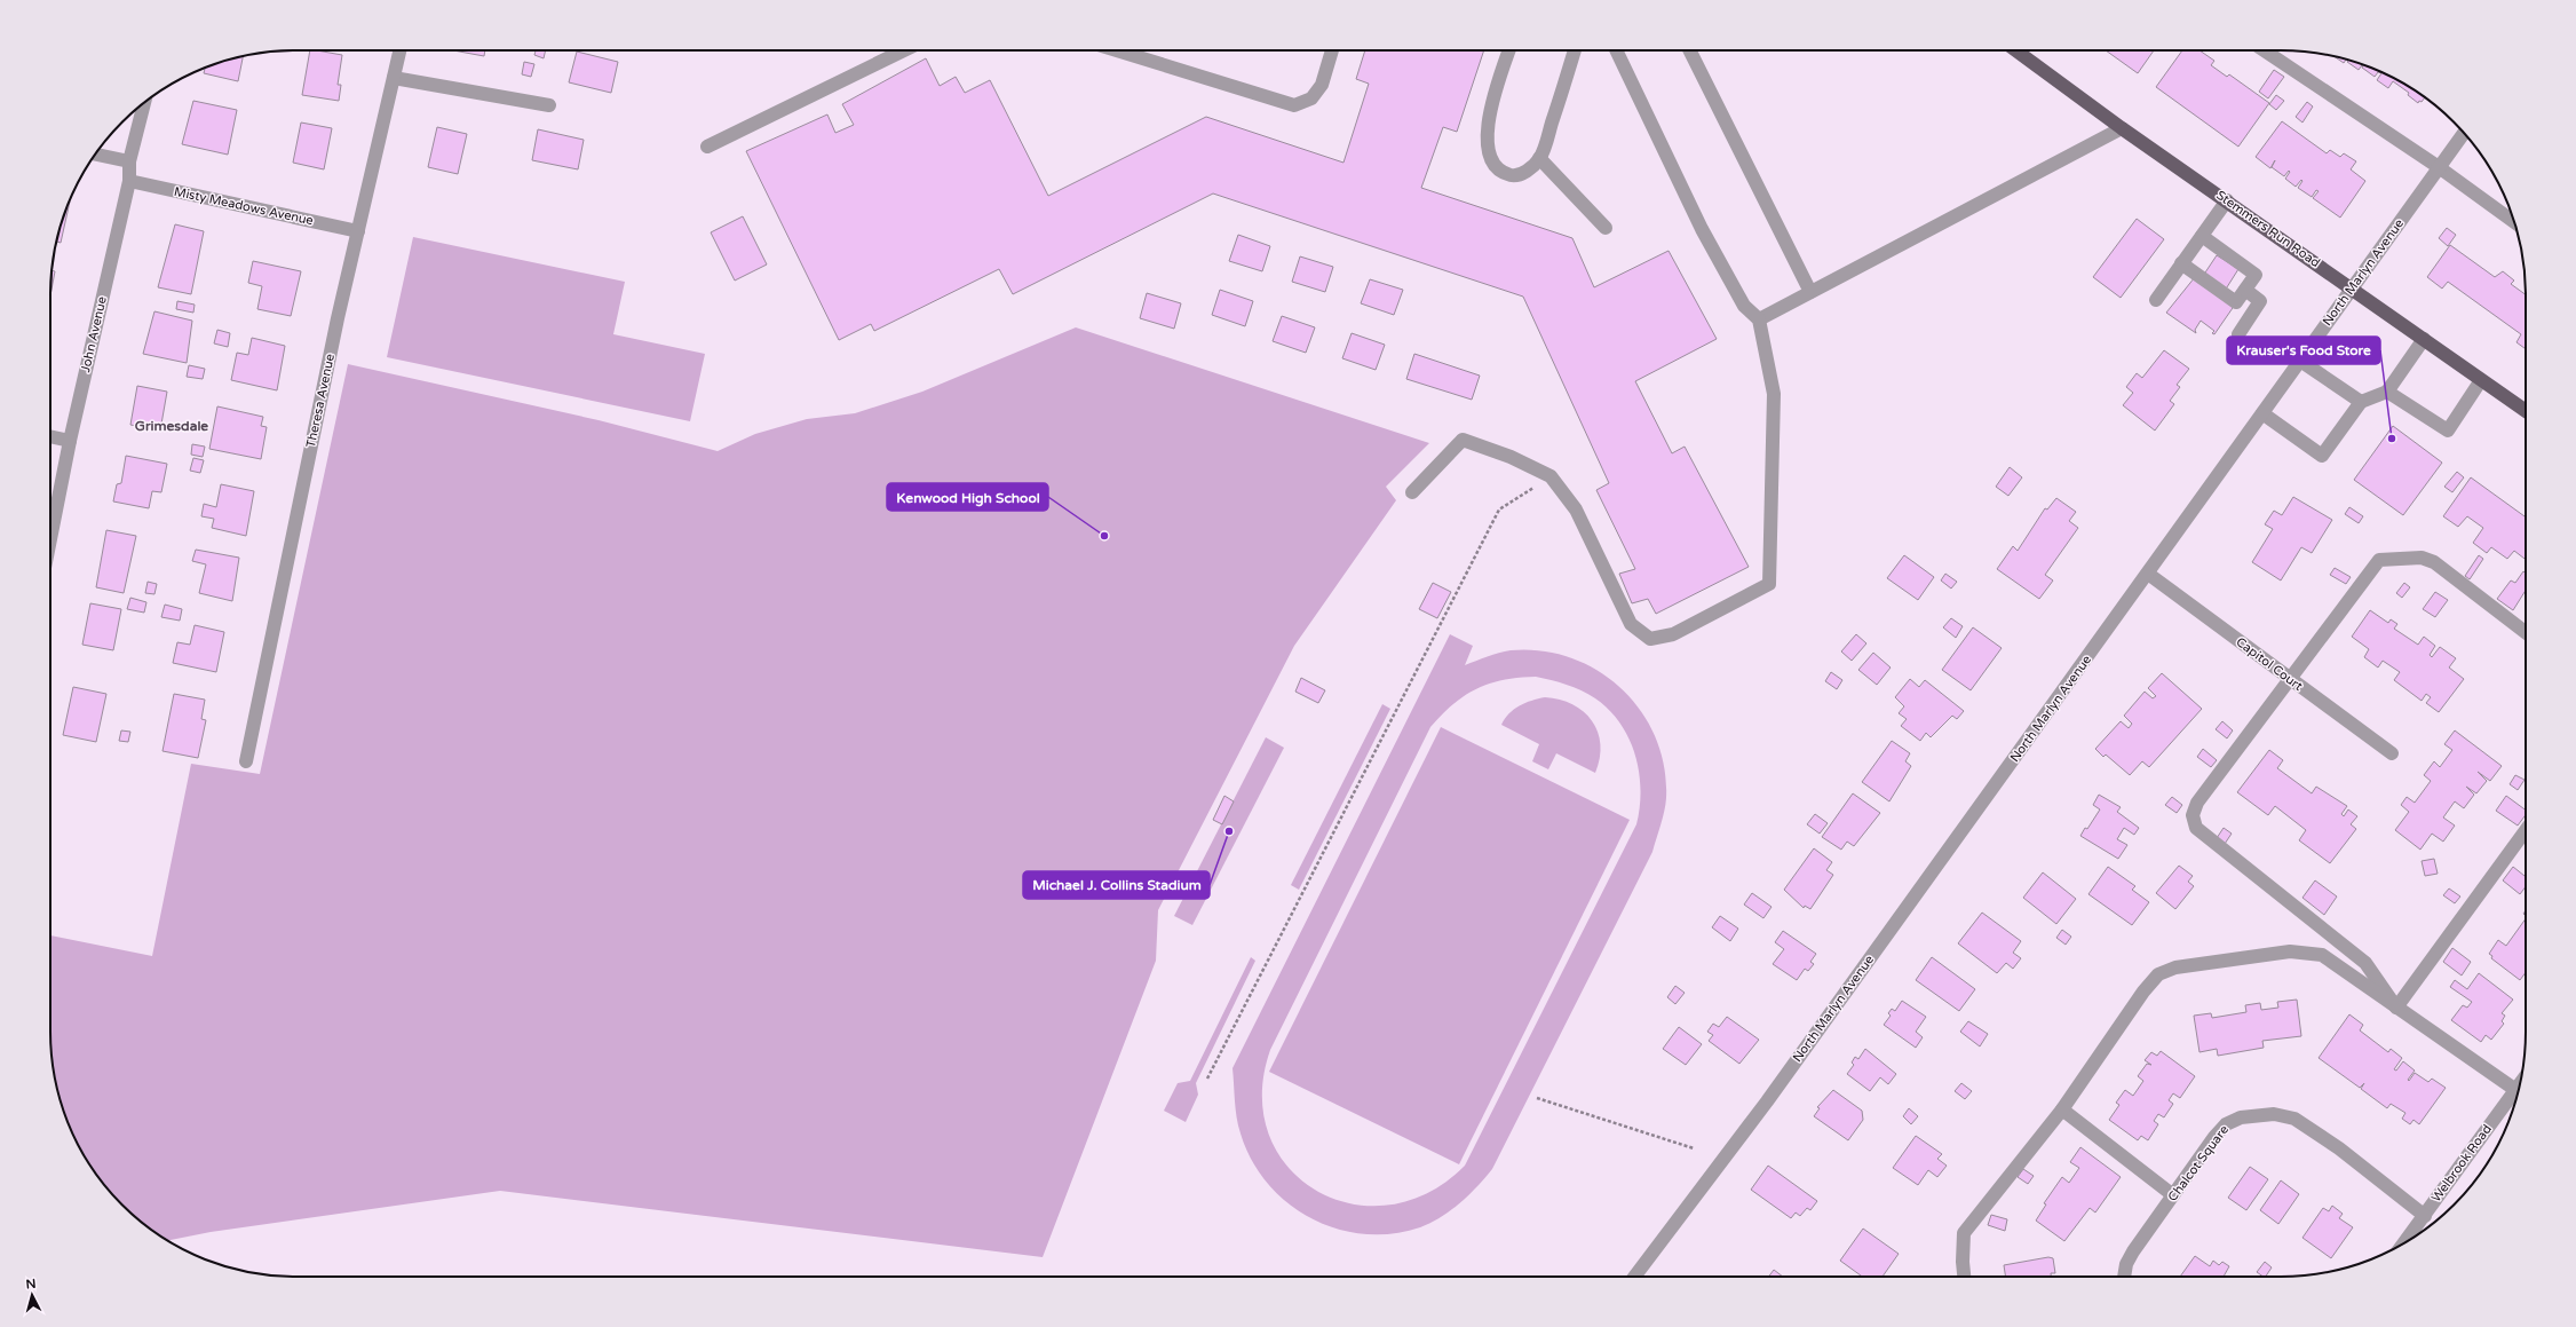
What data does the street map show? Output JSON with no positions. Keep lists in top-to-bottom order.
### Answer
{
  "streets": {
    "main road": ["Stemmers Run Road"],
    "street": [
      "Misty Meadows Avenue",
      "North Marlyn Avenue",
      "John Avenue",
      "Theresa Avenue",
      "Capitol Court",
      "Chalcot Square",
      "Welbrook Road"
    ]
  },
  "crossings": [
    ["Misty Meadows Avenue", "John Avenue"],
    ["Misty Meadows Avenue", "Theresa Avenue"],
    ["Stemmers Run Road", "North Marlyn Avenue"],
    ["North Marlyn Avenue", "Capitol Court"],
    ["Chalcot Square", "Welbrook Road"]
  ],
  "districts": ["Grimesdale"],
  "places": ["Krauser's Food Store", "Kenwood High School", "Michael J. Collins Stadium"],
  "north": "top"
}
